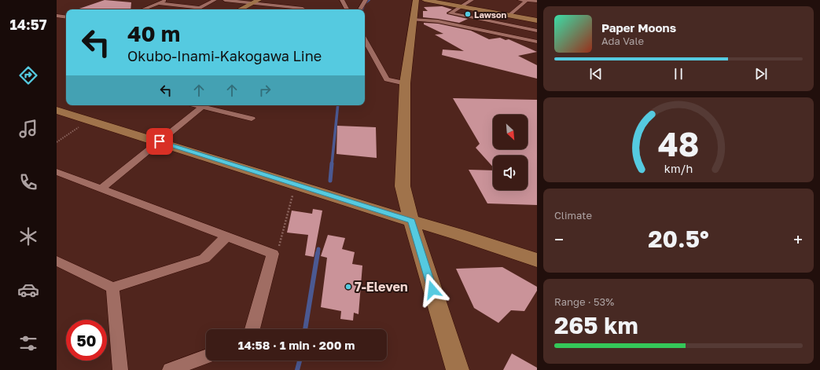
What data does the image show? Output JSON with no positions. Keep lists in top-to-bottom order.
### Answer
{
  "places": ["Lawson", "7-Eleven"],
  "north": "bottom right",
  "page": {
    "tabs": "14:57",
    "turn": ["40 m", "Okubo-Inami-Kakogawa Line"],
    "song": ["Paper Moons", "Ada Vale"],
    "tile": [
      "Climate",
      ["Range · 53%", "265 km"]
    ],
    "heat": ["−", "20.5°", "+"],
    "limit": "50",
    "trip": "14:58 · 1 min · 200 m",
    "gauge": ["48", "km/h"]
  }
}
